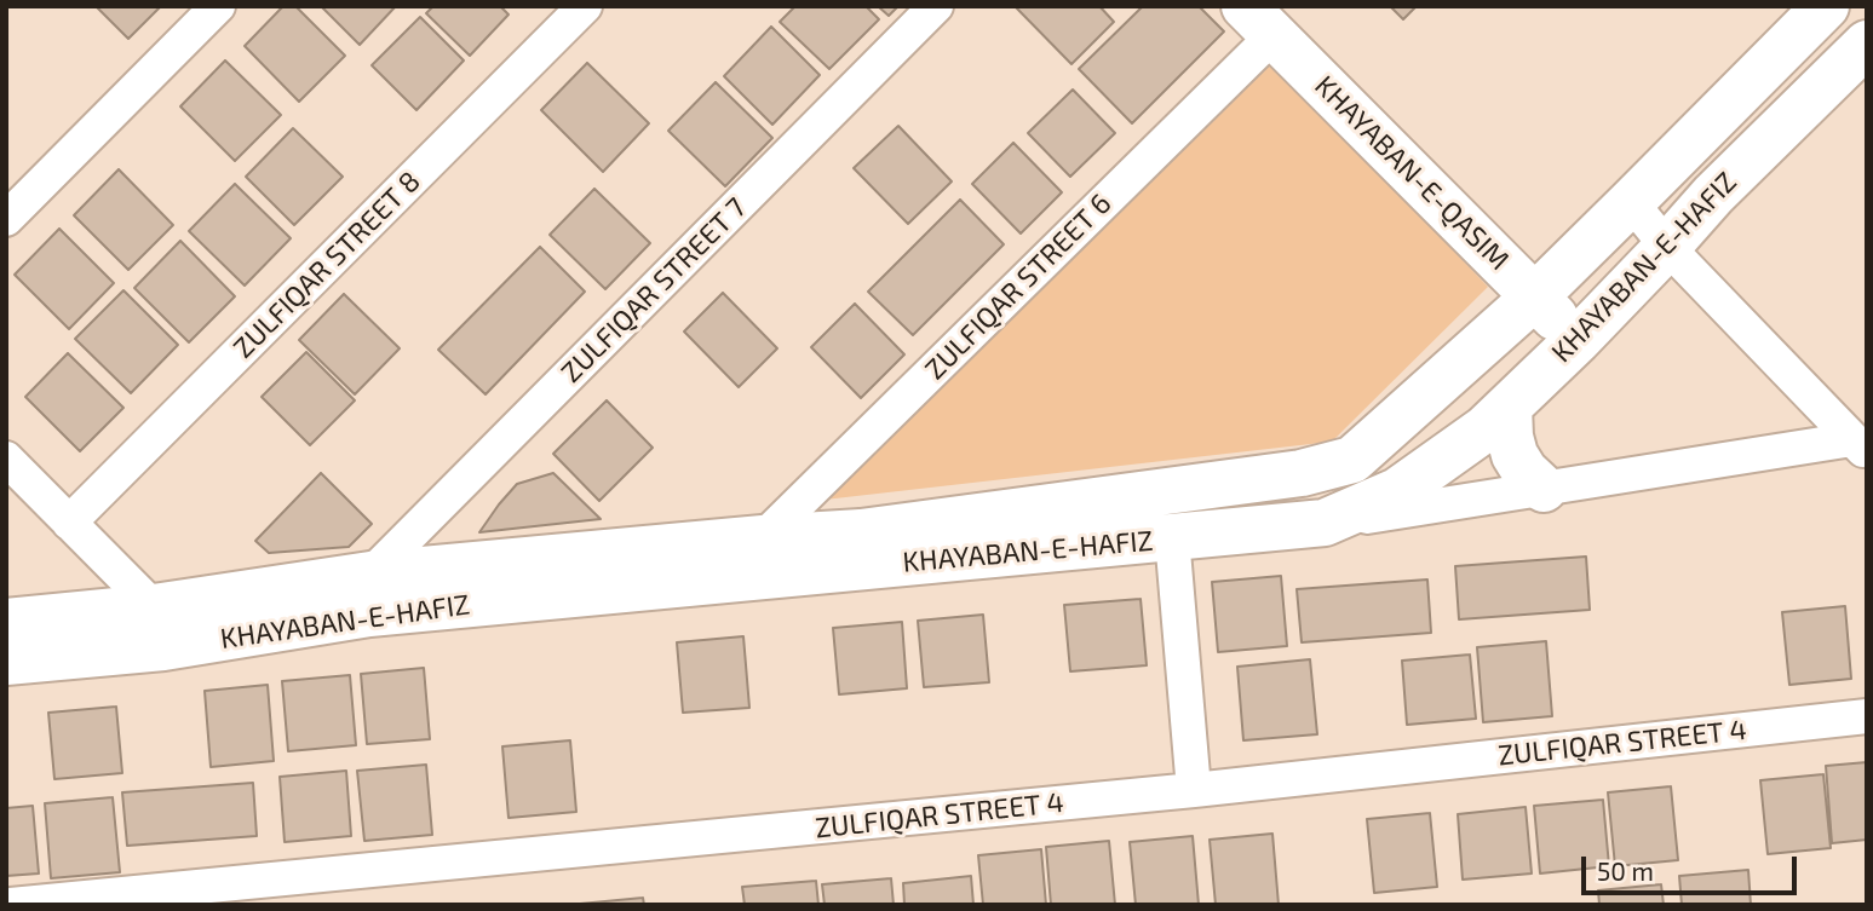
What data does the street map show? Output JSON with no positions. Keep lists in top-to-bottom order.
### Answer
{
  "streets": {
    "street": [
      "KHAYABAN-E-QASIM",
      "ZULFIQAR STREET 8",
      "KHAYABAN-E-HAFIZ",
      "ZULFIQAR STREET 6",
      "ZULFIQAR STREET 7",
      "ZULFIQAR STREET 4"
    ]
  },
  "crossings": [
    ["KHAYABAN-E-QASIM", "KHAYABAN-E-HAFIZ"],
    ["KHAYABAN-E-QASIM", "ZULFIQAR STREET 6"],
    ["KHAYABAN-E-HAFIZ", "ZULFIQAR STREET 6"],
    ["KHAYABAN-E-HAFIZ", "ZULFIQAR STREET 7"]
  ],
  "scale_bar": "50 m"
}
